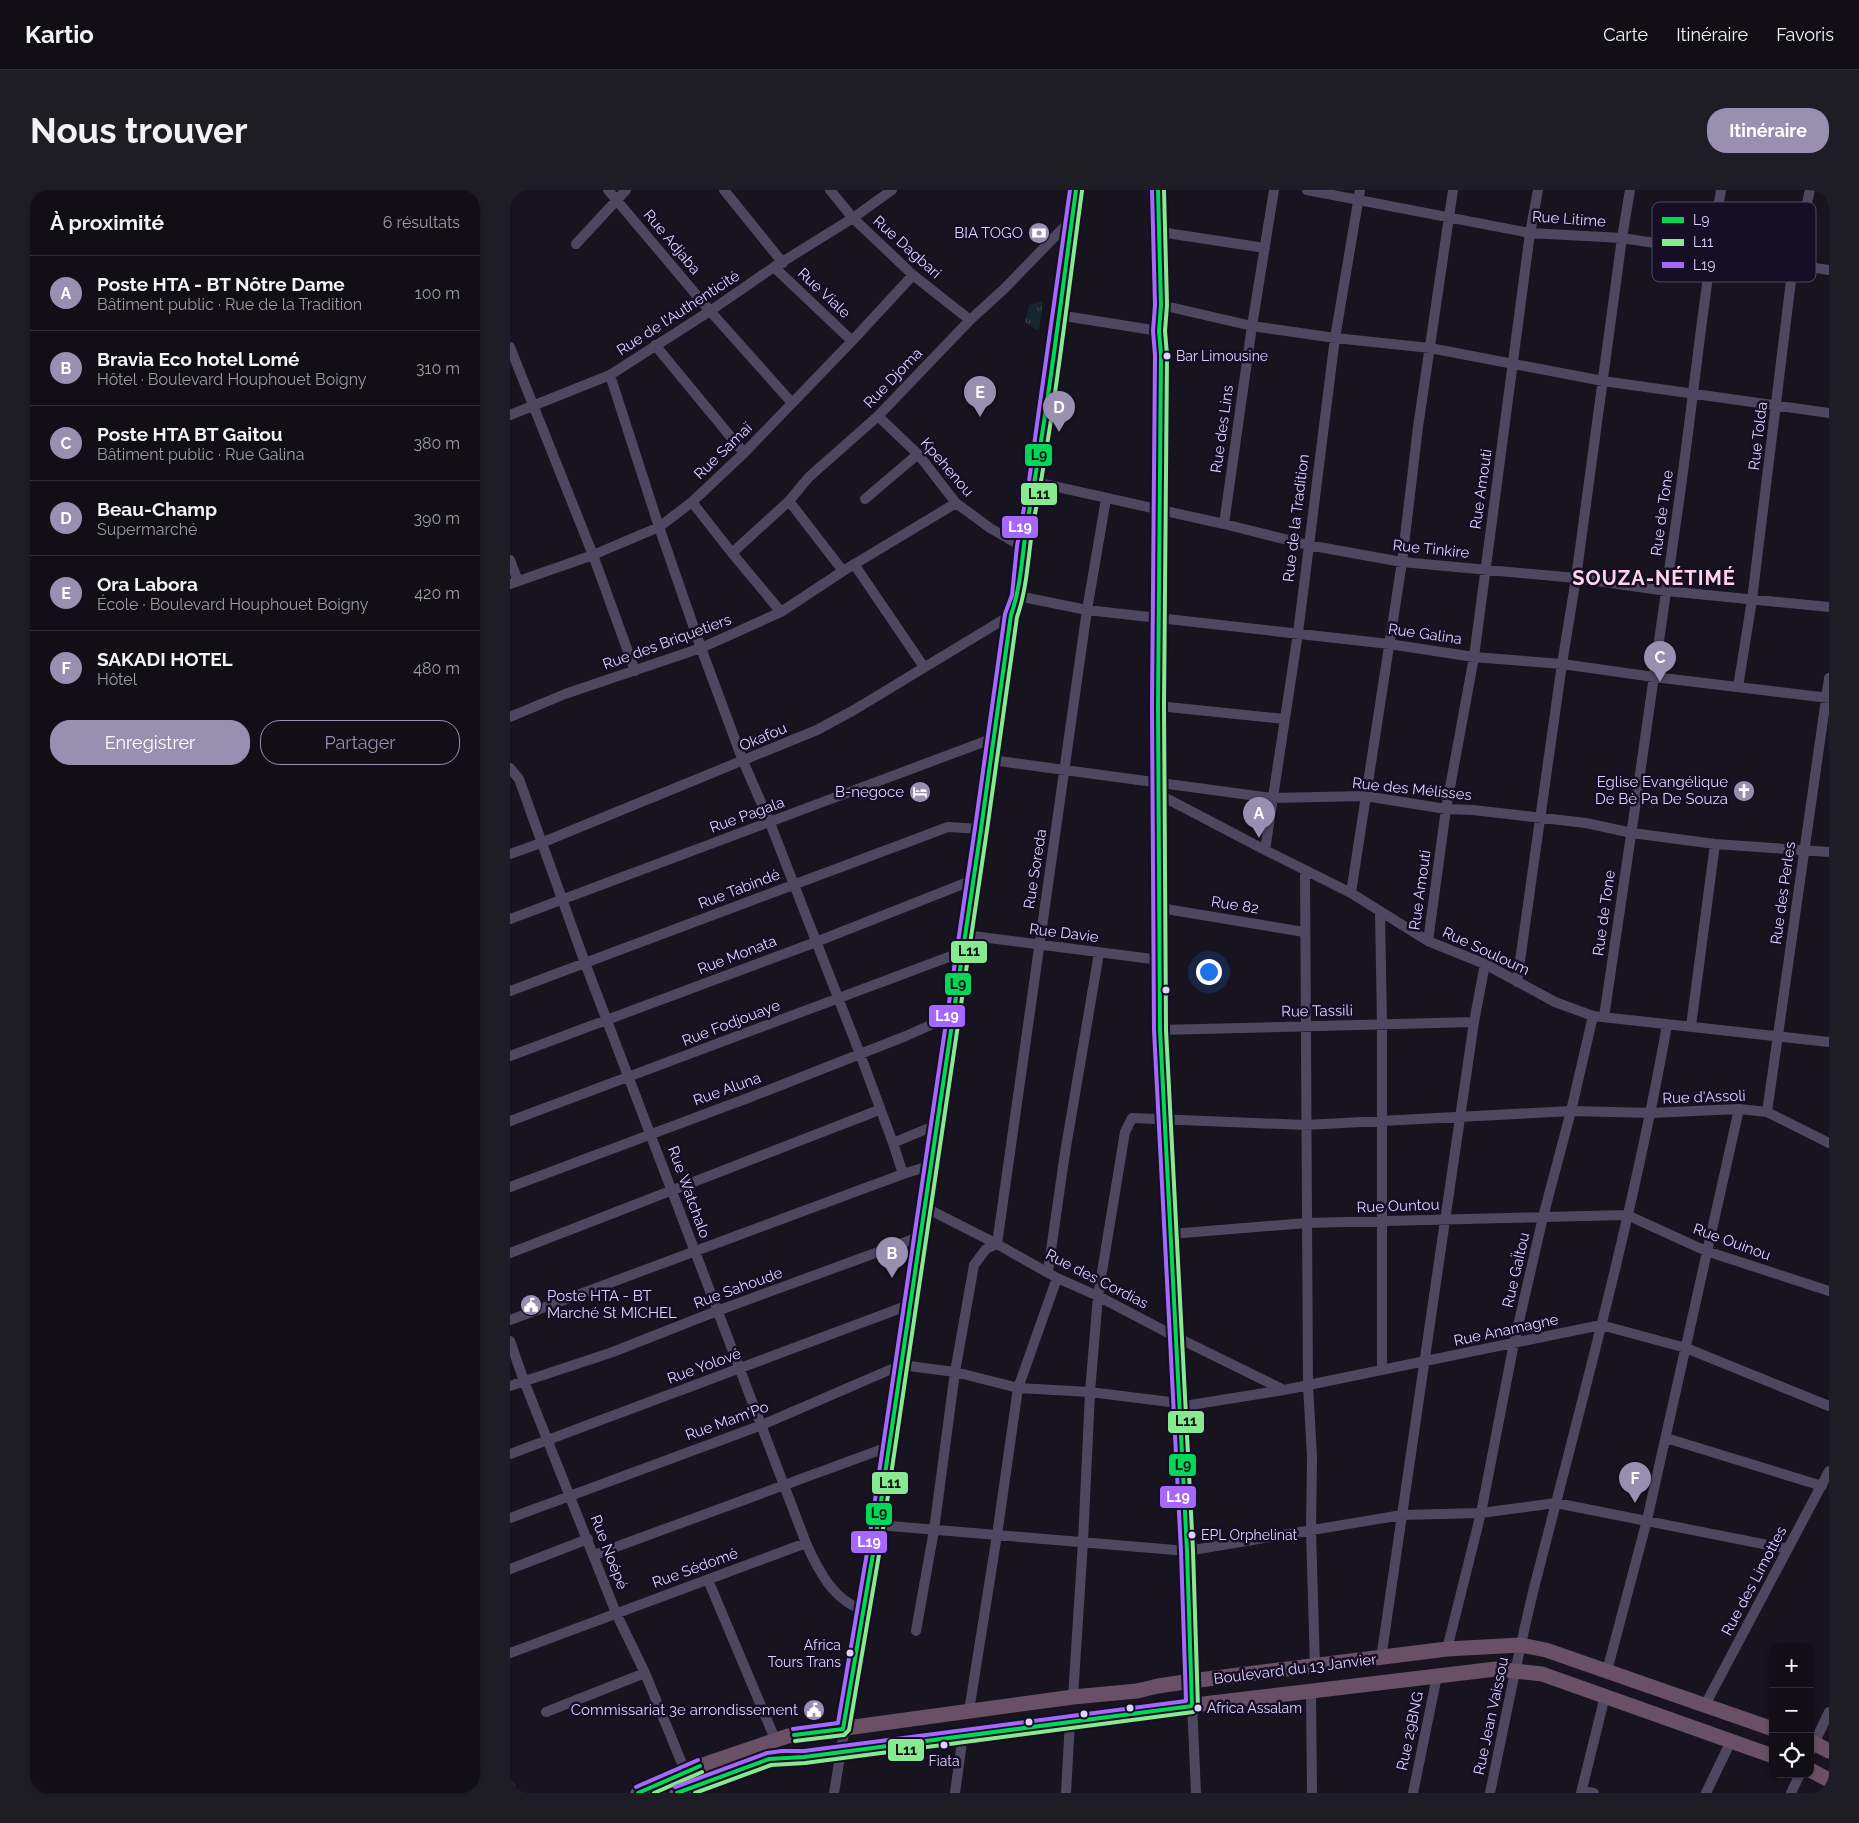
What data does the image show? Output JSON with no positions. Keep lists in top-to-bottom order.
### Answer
{
  "streets": {
    "highway": ["Boulevard du 13 Janvier"],
    "street": [
      "Rue Litime",
      "Rue Adjaba",
      "Rue Dagbari",
      "Rue Viale",
      "Rue de l'Authenticité",
      "Rue Djoma",
      "Rue des Lins",
      "Rue Tolda",
      "Rue Samaï",
      "Kpehenou",
      "Rue Amouti",
      "Rue de Tone",
      "Rue de la Tradition",
      "Rue Tinkire",
      "Rue Galina",
      "Rue des Briquetiers",
      "Okafou",
      "Rue des Mélisses",
      "Rue Pagala",
      "Rue Soreda",
      "Rue Tabindé",
      "Rue des Perles",
      "Rue 82",
      "Rue Davie",
      "Rue Souloum",
      "Rue Monata",
      "Rue Tassili",
      "Rue Fodjouaye",
      "Rue Aluna",
      "Rue d'Assoli",
      "Rue Watchalo",
      "Rue Ountou",
      "Rue Ouinou",
      "Rue GaÏtou",
      "Rue des Cordias",
      "Rue Sahoude",
      "Rue Anamagne",
      "Rue Yolové",
      "Rue Mam'Po",
      "Rue Noépé",
      "Rue Sédomé",
      "Rue des Limottes",
      "Rue Jean Vaissou",
      "Rue 29BNG"
    ]
  },
  "crossings": [
    ["Rue Litime", "Rue Amouti"],
    ["Rue Litime", "Rue de la Tradition"],
    ["Rue Adjaba", "Rue de l'Authenticité"],
    ["Rue Adjaba", "Rue Samaï"],
    ["Rue Dagbari", "Rue de l'Authenticité"],
    ["Rue Dagbari", "Rue Djoma"],
    ["Rue Dagbari", "Rue Samaï"],
    ["Rue Viale", "Rue de l'Authenticité"],
    ["Rue Viale", "Rue Samaï"],
    ["Rue Djoma", "Kpehenou"],
    ["Rue des Lins", "Rue Tinkire"],
    ["Rue Tolda", "Rue Tinkire"],
    ["Rue Tolda", "Rue Galina"],
    ["Kpehenou", "Rue des Briquetiers"],
    ["Rue Amouti", "Rue Tinkire"],
    ["Rue Amouti", "Rue Galina"],
    ["Rue Amouti", "Rue des Mélisses"],
    ["Rue Amouti", "Rue Souloum"],
    ["Rue de Tone", "Rue Tinkire"],
    ["Rue de Tone", "Rue Galina"],
    ["Rue de Tone", "Rue des Mélisses"],
    ["Rue de Tone", "Rue Souloum"],
    ["Rue de la Tradition", "Rue Tinkire"],
    ["Rue de la Tradition", "Rue Galina"],
    ["Rue de la Tradition", "Rue des Mélisses"],
    ["Rue de la Tradition", "Rue Souloum"],
    ["Rue Tinkire", "Rue Soreda"],
    ["Rue Galina", "Rue Soreda"],
    ["Rue Galina", "Rue des Perles"],
    ["Okafou", "Rue Watchalo"],
    ["Rue des Mélisses", "Rue Soreda"],
    ["Rue des Mélisses", "Rue des Perles"],
    ["Rue Pagala", "Rue Watchalo"],
    ["Rue Soreda", "Rue Davie"],
    ["Rue Soreda", "Rue des Cordias"],
    ["Rue Tabindé", "Rue Watchalo"],
    ["Rue des Perles", "Rue Souloum"],
    ["Rue des Perles", "Rue d'Assoli"],
    ["Rue Souloum", "Rue GaÏtou"],
    ["Rue Souloum", "Rue Jean Vaissou"],
    ["Rue Monata", "Rue Watchalo"],
    ["Rue Fodjouaye", "Rue Watchalo"],
    ["Rue Aluna", "Rue Watchalo"],
    ["Rue d'Assoli", "Rue GaÏtou"],
    ["Rue d'Assoli", "Rue des Cordias"],
    ["Rue d'Assoli", "Rue Jean Vaissou"],
    ["Rue Watchalo", "Rue Sahoude"],
    ["Rue Watchalo", "Rue Yolové"],
    ["Rue Watchalo", "Rue Mam'Po"],
    ["Rue Watchalo", "Rue Sédomé"],
    ["Rue Ountou", "Rue Ouinou"],
    ["Rue Ountou", "Rue GaÏtou"],
    ["Rue Ountou", "Rue Jean Vaissou"],
    ["Rue Ouinou", "Rue Jean Vaissou"],
    ["Rue GaÏtou", "Rue Anamagne"],
    ["Rue GaÏtou", "Boulevard du 13 Janvier"],
    ["Rue des Cordias", "Rue Anamagne"],
    ["Rue Sahoude", "Rue Noépé"],
    ["Rue Anamagne", "Rue Jean Vaissou"],
    ["Rue Yolové", "Rue Noépé"],
    ["Rue Mam'Po", "Rue Noépé"],
    ["Rue Noépé", "Rue Sédomé"],
    ["Rue Noépé", "Boulevard du 13 Janvier"],
    ["Rue des Limottes", "Boulevard du 13 Janvier"],
    ["Boulevard du 13 Janvier", "Rue Jean Vaissou"],
    ["Boulevard du 13 Janvier", "Rue 29BNG"]
  ],
  "districts": ["SOUZA-NÉTIMÉ"],
  "places": {
    "bank": ["BIA TOGO"],
    "other": [
      "Bar Limousine",
      "EPL Orphelinat",
      "Africa Tours Trans",
      "Africa Assalam",
      "Fiata"
    ],
    "church": ["Eglise Evangélique De Bè Pa De Souza"],
    "hotel": ["B-negoce"],
    "public building": ["Poste HTA - BT Marché St MICHEL", "Commissariat 3e arrondissement"]
  },
  "lines": ["transit line L9", "transit line L11", "transit line L19"],
  "legend": ["L9", "L11", "L19"],
  "page": {
    "header": "Kartio",
    "nav": ["Carte", "Itinéraire", "Favoris"],
    "buttons": [
      "Itinéraire",
      ["Enregistrer", "Partager"]
    ],
    "title": "Nous trouver",
    "heading": ["À proximité", "6 résultats"],
    "list": [
      {
        "mark": "A",
        "name": "Poste HTA - BT Nôtre Dame",
        "note": "Bâtiment public · Rue de la Tradition",
        "value": "100 m"
      },
      {
        "mark": "B",
        "name": "Bravia Eco hotel Lomé",
        "note": "Hôtel · Boulevard Houphouet Boigny",
        "value": "310 m"
      },
      {
        "mark": "C",
        "name": "Poste HTA BT Gaitou",
        "note": "Bâtiment public · Rue Galina",
        "value": "380 m"
      },
      {
        "mark": "D",
        "name": "Beau-Champ",
        "note": "Supermarché",
        "value": "390 m"
      },
      {
        "mark": "E",
        "name": "Ora Labora",
        "note": "École · Boulevard Houphouet Boigny",
        "value": "420 m"
      },
      {
        "mark": "F",
        "name": "SAKADI HOTEL",
        "note": "Hôtel",
        "value": "480 m"
      }
    ],
    "pins": [
      "E",
      "D",
      "C",
      "A",
      "B",
      "F"
    ],
    "map_buttons": ["+", "−"]
  }
}
